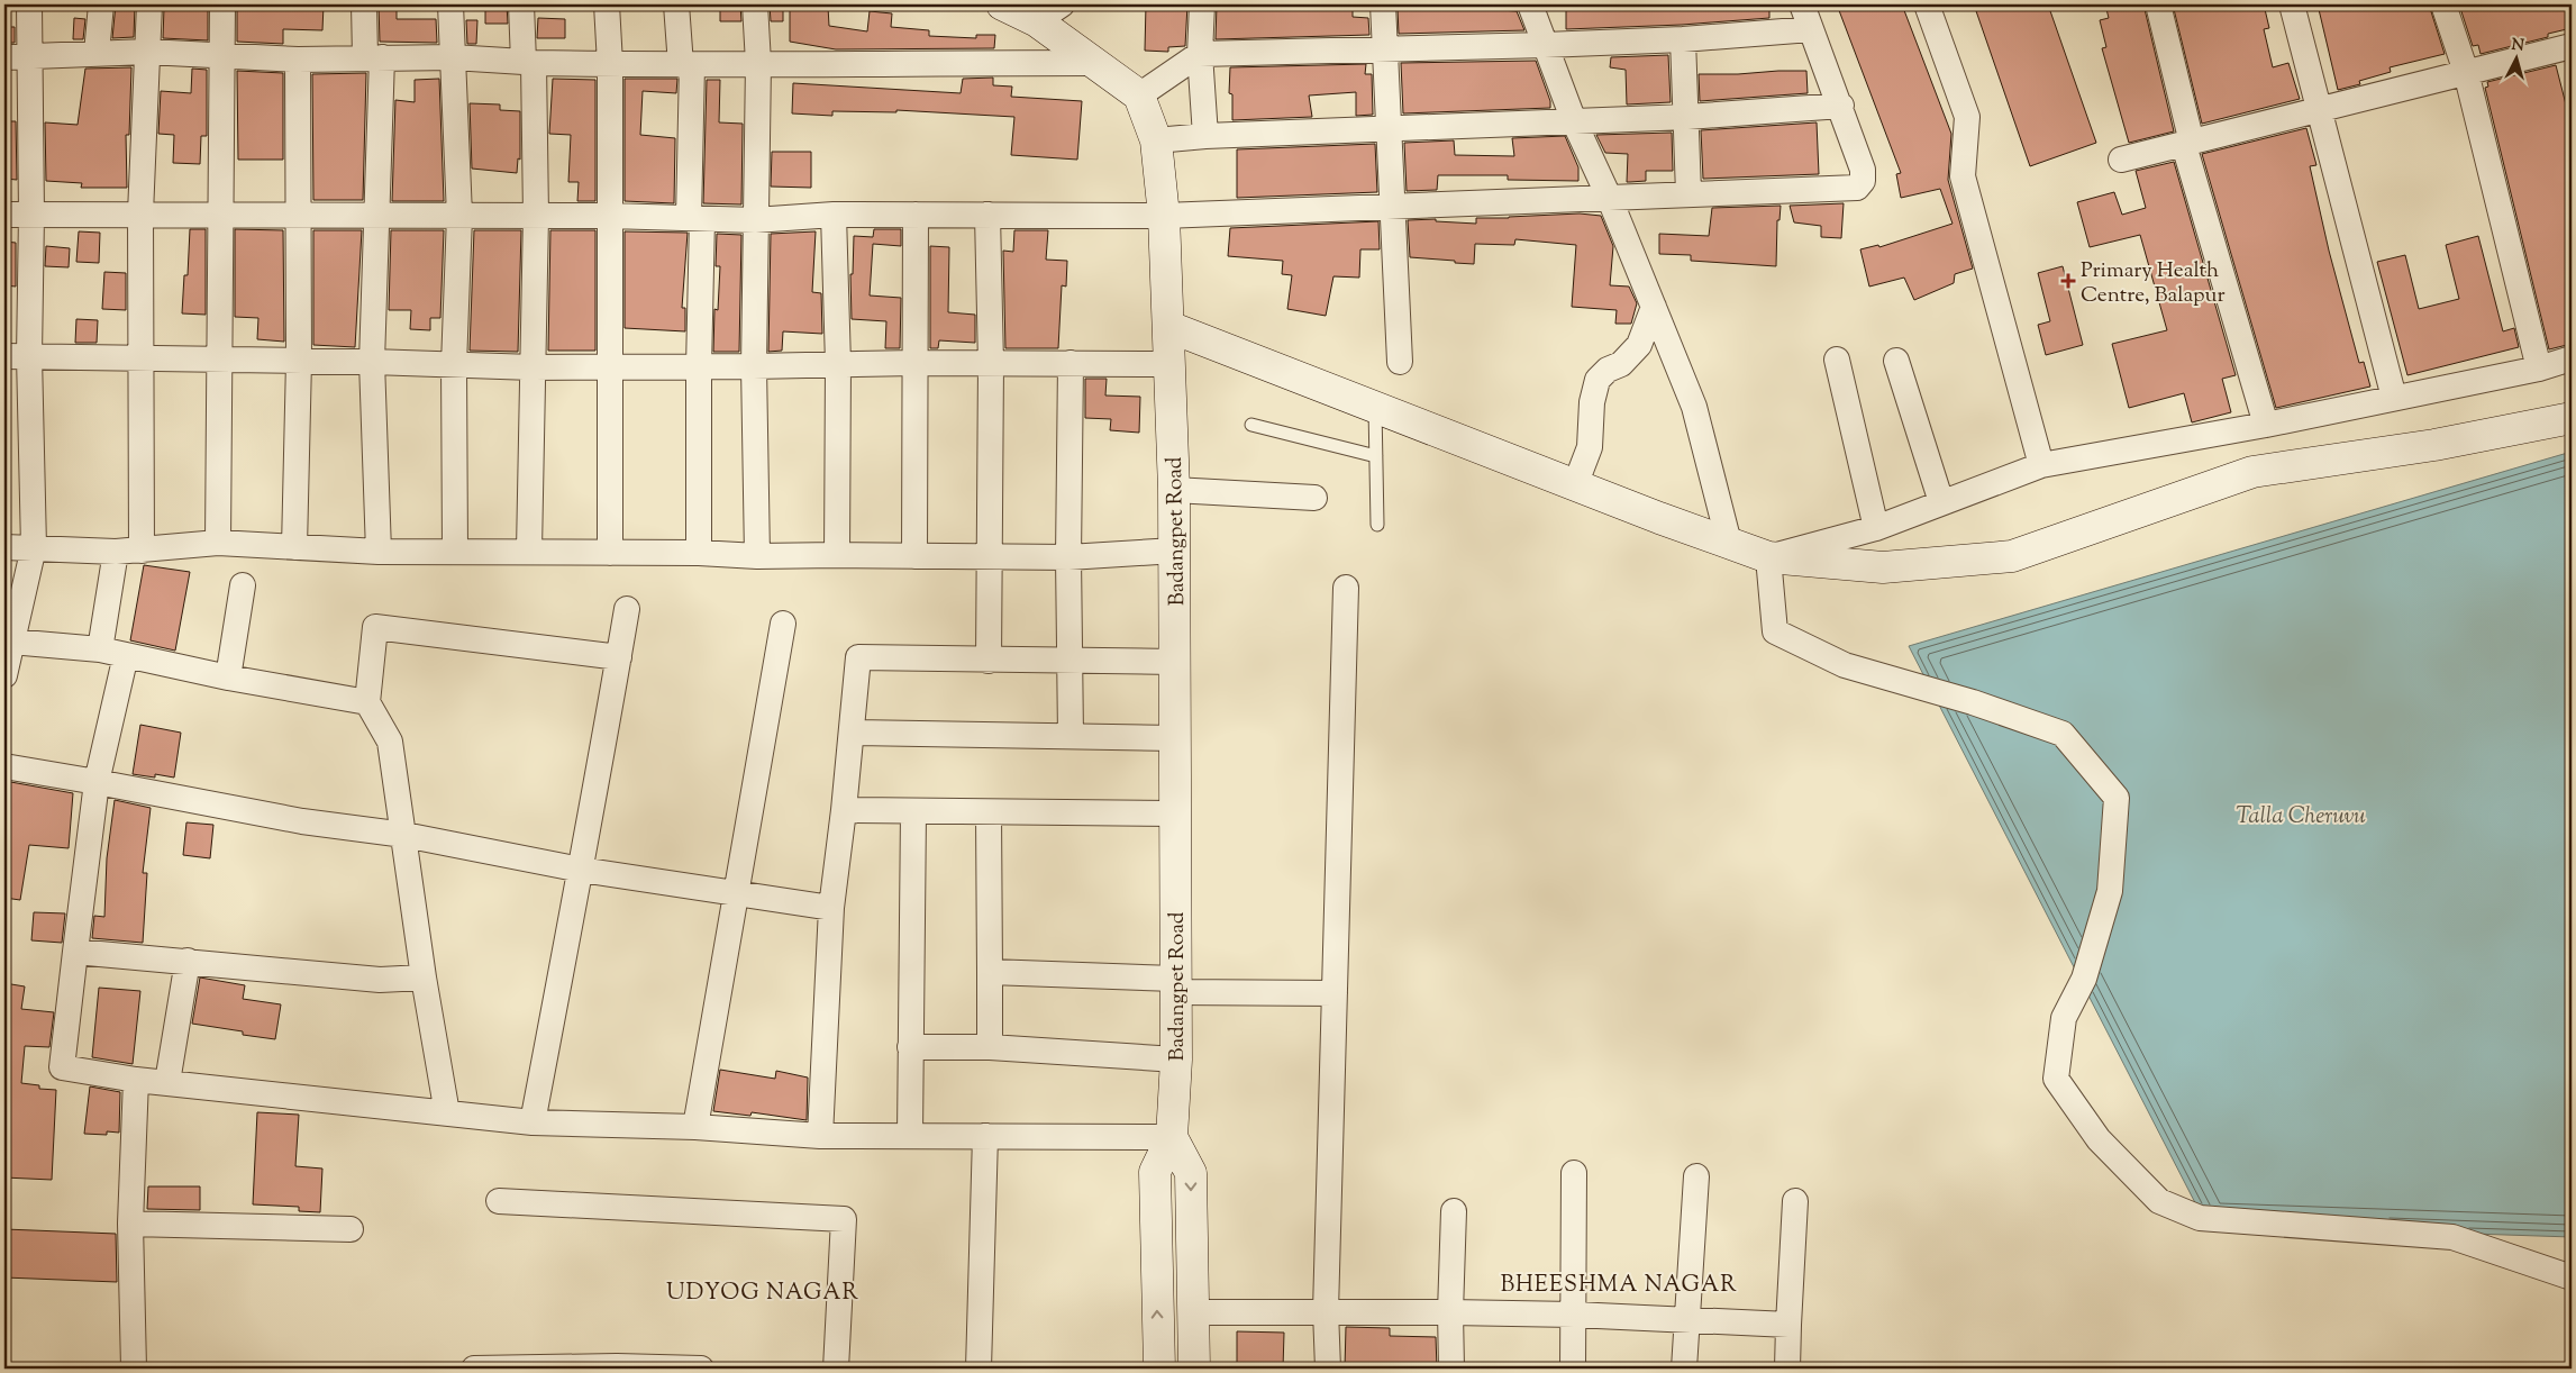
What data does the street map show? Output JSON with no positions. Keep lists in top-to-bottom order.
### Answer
{
  "streets": {
    "main road": ["Badangpet Road"]
  },
  "districts": ["BHEESHMA NAGAR", "UDYOG NAGAR"],
  "water": ["Talla Cheruvu"],
  "places": {
    "health": ["Primary Health Centre, Balapur"]
  },
  "north": "top"
}
